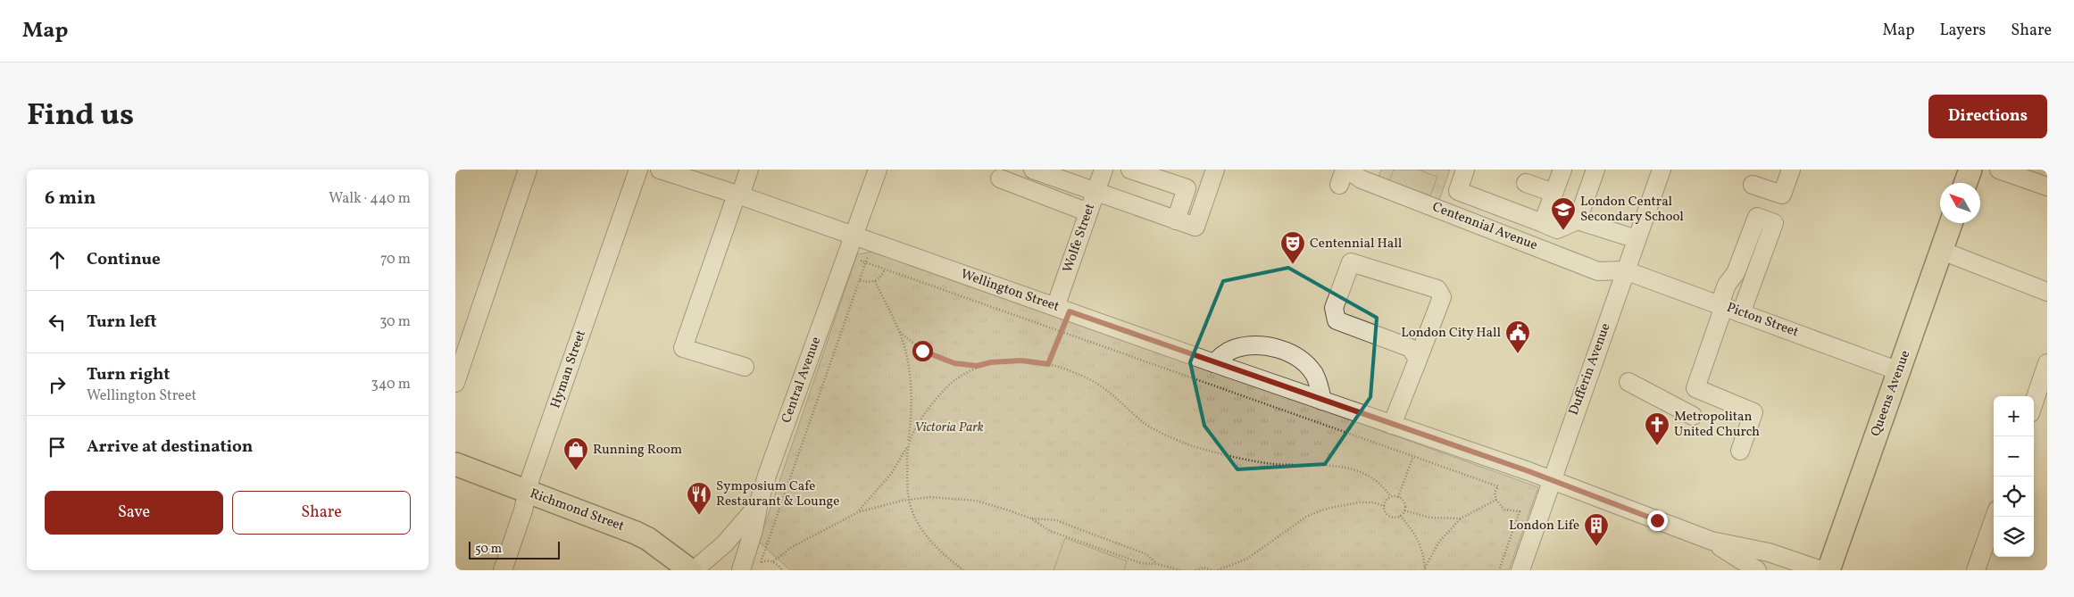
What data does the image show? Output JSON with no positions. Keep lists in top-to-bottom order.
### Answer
{
  "streets": {
    "main road": ["Queens Avenue", "Richmond Street"],
    "street": [
      "Centennial Avenue",
      "Wolfe Street",
      "Wellington Street",
      "Picton Street",
      "Hyman Street",
      "Dufferin Avenue",
      "Central Avenue"
    ]
  },
  "crossings": [
    ["Centennial Avenue", "Picton Street"],
    ["Centennial Avenue", "Dufferin Avenue"],
    ["Wolfe Street", "Wellington Street"],
    ["Wellington Street", "Dufferin Avenue"],
    ["Wellington Street", "Central Avenue"],
    ["Picton Street", "Dufferin Avenue"],
    ["Picton Street", "Queens Avenue"],
    ["Hyman Street", "Richmond Street"],
    ["Central Avenue", "Richmond Street"]
  ],
  "parks": ["Victoria Park"],
  "places": {
    "school or university": ["London Central Secondary School"],
    "theatre": ["Centennial Hall"],
    "public building": ["London City Hall"],
    "church": ["Metropolitan United Church"],
    "shop": ["Running Room"],
    "restaurant": ["Symposium Cafe Restaurant & Lounge"],
    "building": ["London Life"]
  },
  "scale_bar": "50 m",
  "north": "top left",
  "page": {
    "header": "Map",
    "nav": ["Map", "Layers", "Share"],
    "title": "Find us",
    "buttons": [
      "Directions",
      ["Save", "Share"]
    ],
    "heading": ["6 min", "Walk · 440 m"],
    "list": [
      ["Continue", "70 m"],
      ["Turn left", "30 m"],
      ["Turn right", "Wellington Street", "340 m"],
      "Arrive at destination"
    ],
    "map_buttons": ["+", "−"],
    "scale": "50 m"
  }
}
